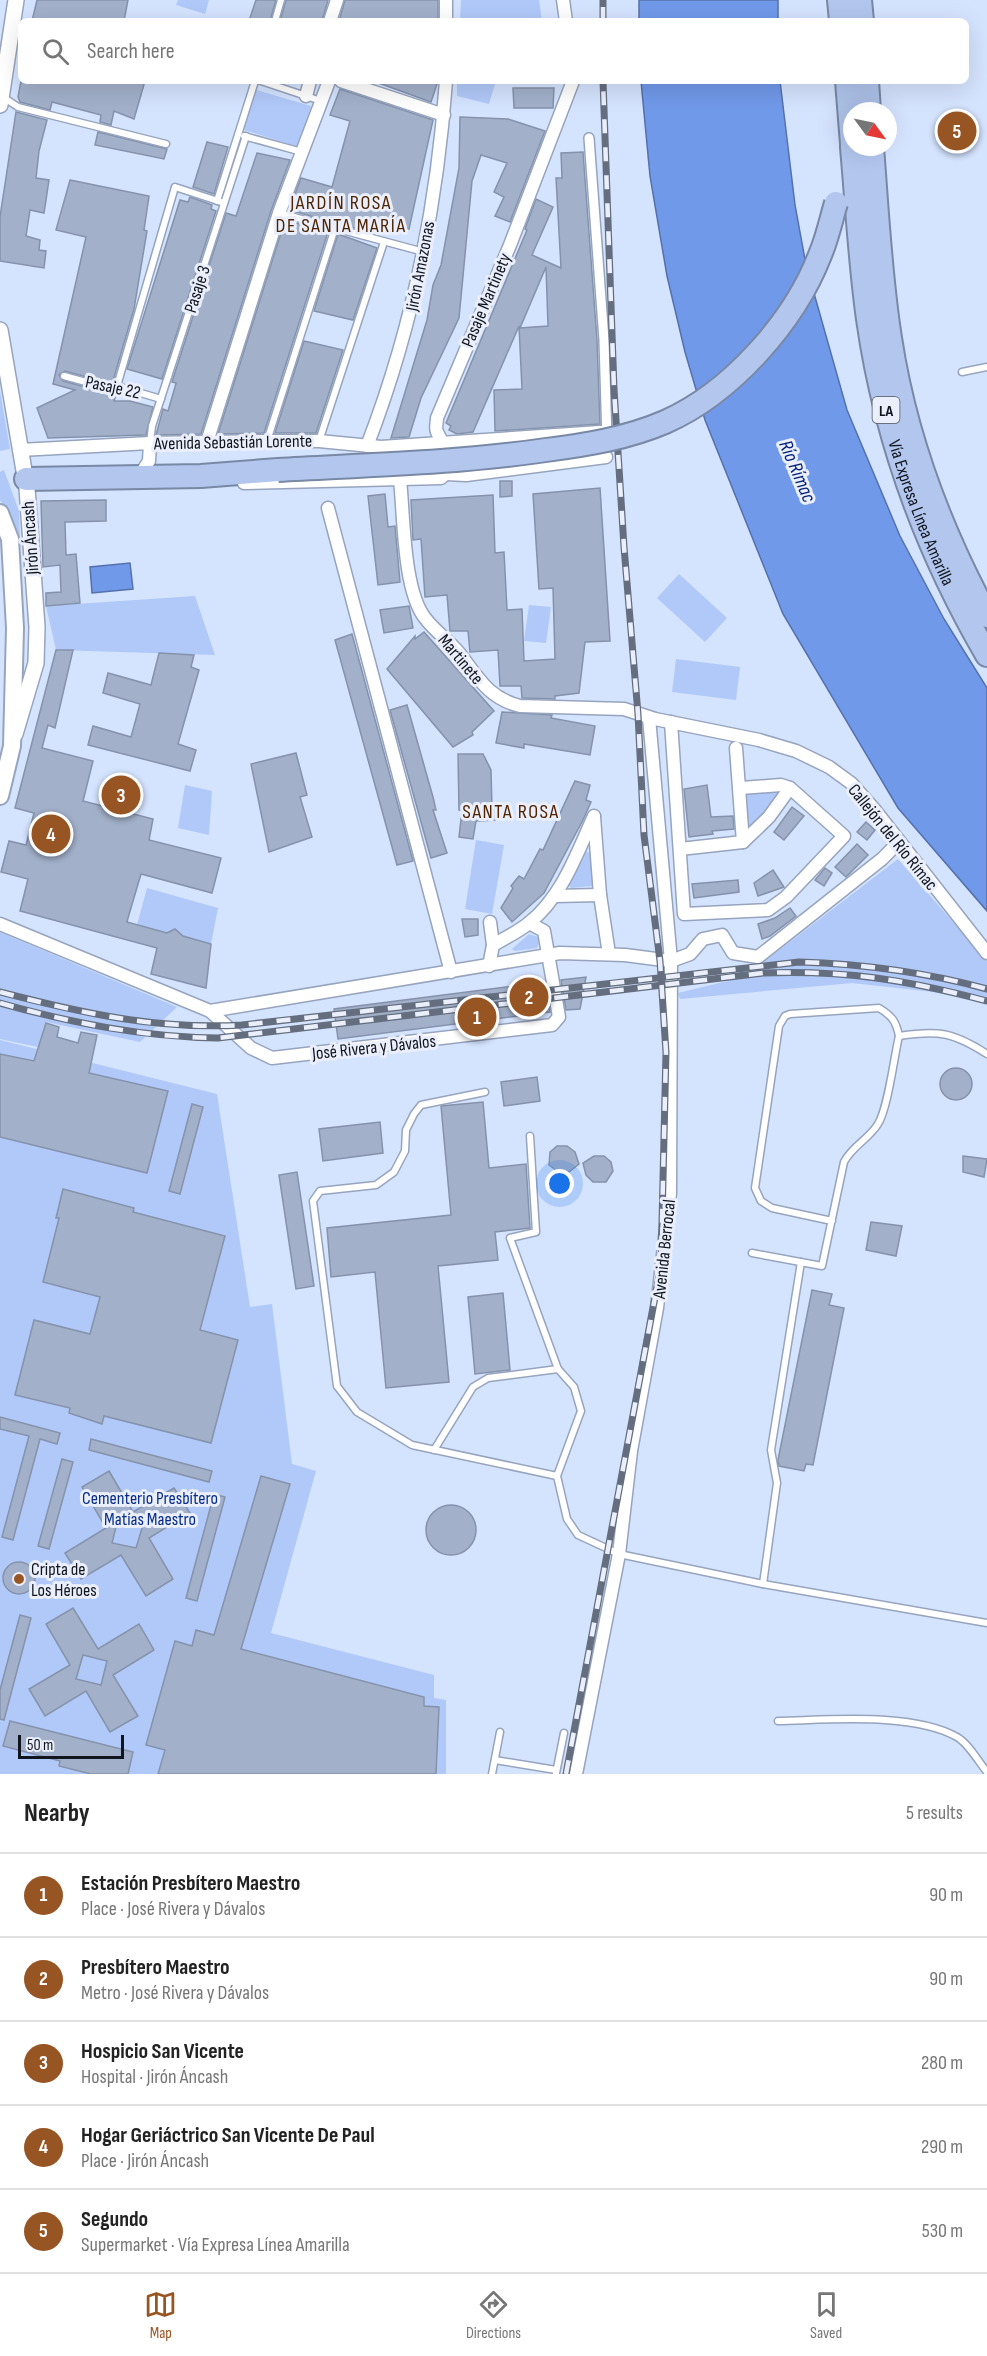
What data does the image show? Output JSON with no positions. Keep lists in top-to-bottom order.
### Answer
{
  "streets": {
    "highway": ["LA", "Vía Expresa Línea Amarilla"],
    "main road": ["Jirón Áncash"],
    "street": [
      "Jirón Amazonas",
      "Pasaje Martinety",
      "Avenida Sebastián Lorente",
      "Martinete",
      "Callejón del Río Rímac",
      "José Rivera y Dávalos",
      "Avenida Berrocal"
    ],
    "lane": ["Pasaje 3", "Pasaje 22"]
  },
  "crossings": [
    ["Jirón Amazonas", "Avenida Sebastián Lorente"],
    ["Pasaje 3", "Pasaje 22"],
    ["Pasaje 3", "Avenida Sebastián Lorente"],
    ["Pasaje Martinety", "Avenida Sebastián Lorente"],
    ["Avenida Sebastián Lorente", "Jirón Áncash"],
    ["Martinete", "Callejón del Río Rímac"],
    ["Martinete", "Avenida Berrocal"],
    ["Callejón del Río Rímac", "Avenida Berrocal"]
  ],
  "districts": ["JARDÍN ROSA DE SANTA MARÍA", "SANTA ROSA"],
  "water": ["Río Rímac"],
  "parks": ["Cementerio Presbítero Matías Maestro"],
  "places": ["Cripta de Los Héroes"],
  "scale_bar": "50 m",
  "north": "bottom right",
  "page": {
    "search": "Search here",
    "pins": [
      "5",
      "3",
      "4",
      "2",
      "1"
    ],
    "scale": "50 m",
    "heading": ["Nearby", "5 results"],
    "list": [
      {
        "mark": "1",
        "name": "Estación Presbítero Maestro",
        "note": "Place · José Rivera y Dávalos",
        "value": "90 m"
      },
      {
        "mark": "2",
        "name": "Presbítero Maestro",
        "note": "Metro · José Rivera y Dávalos",
        "value": "90 m"
      },
      {
        "mark": "3",
        "name": "Hospicio San Vicente",
        "note": "Hospital · Jirón Áncash",
        "value": "280 m"
      },
      {
        "mark": "4",
        "name": "Hogar Geriáctrico San Vicente De Paul",
        "note": "Place · Jirón Áncash",
        "value": "290 m"
      },
      {
        "mark": "5",
        "name": "Segundo",
        "note": "Supermarket · Vía Expresa Línea Amarilla",
        "value": "530 m"
      }
    ],
    "nav": ["Map", "Directions", "Saved"]
  }
}
